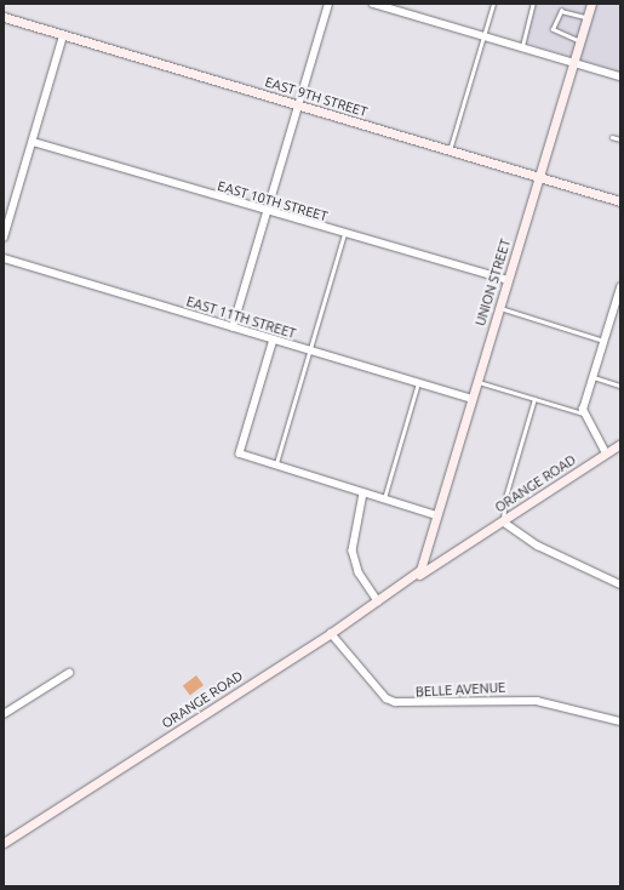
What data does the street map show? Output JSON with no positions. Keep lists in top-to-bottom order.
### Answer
{
  "streets": {
    "main road": ["EAST 9TH STREET", "UNION STREET", "ORANGE ROAD"],
    "street": ["EAST 10TH STREET", "EAST 11TH STREET", "BELLE AVENUE"]
  },
  "crossings": [
    ["EAST 9TH STREET", "UNION STREET"],
    ["EAST 10TH STREET", "UNION STREET"],
    ["UNION STREET", "EAST 11TH STREET"],
    ["UNION STREET", "ORANGE ROAD"],
    ["ORANGE ROAD", "BELLE AVENUE"]
  ]
}
